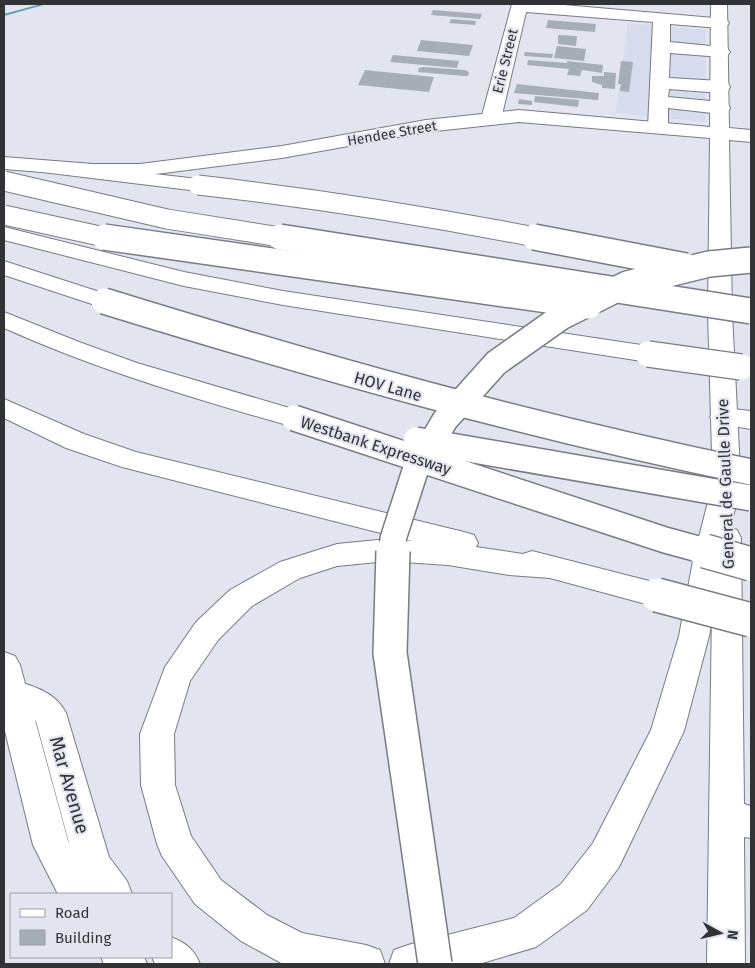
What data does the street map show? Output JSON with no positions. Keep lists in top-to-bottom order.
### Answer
{
  "streets": {
    "main road": [
      "Erie Street",
      "Hendee Street",
      "HOV Lane",
      "Westbank Expressway",
      "General de Gaulle Drive",
      "Mar Avenue"
    ]
  },
  "crossings": [
    ["Erie Street", "Hendee Street"],
    ["Hendee Street", "General de Gaulle Drive"],
    ["HOV Lane", "General de Gaulle Drive"]
  ],
  "legend": ["Road", "Building"],
  "north": "right"
}
